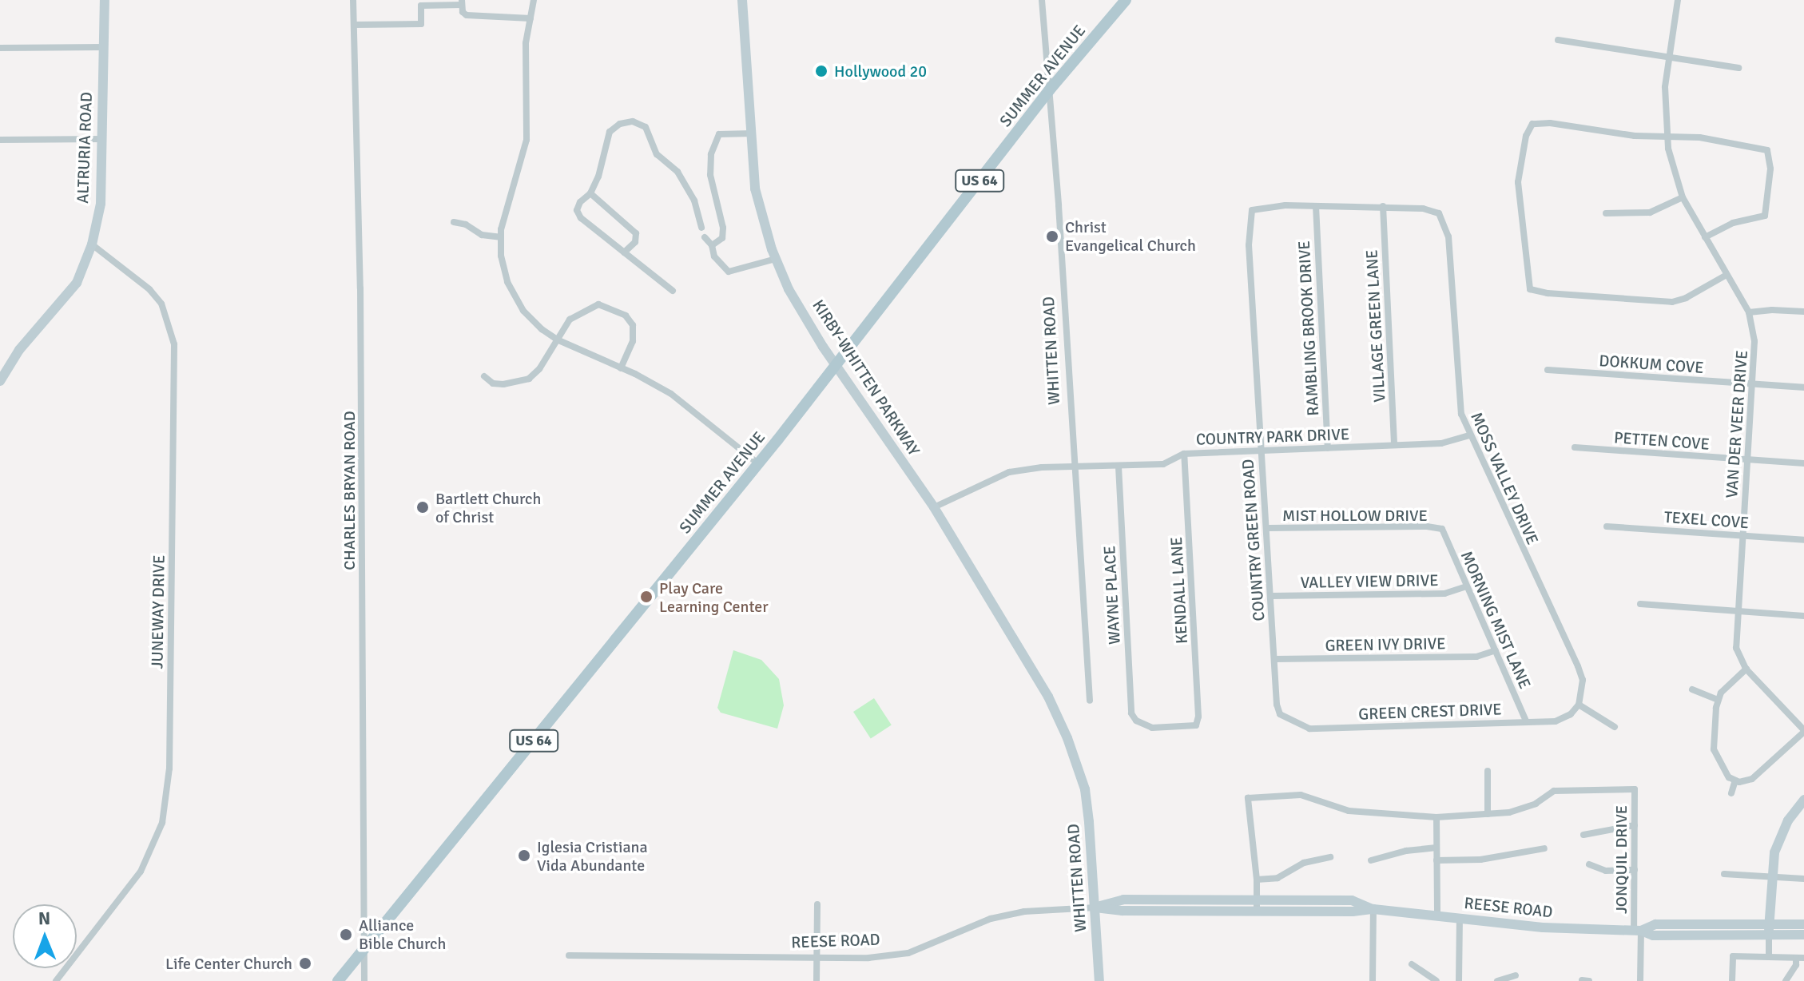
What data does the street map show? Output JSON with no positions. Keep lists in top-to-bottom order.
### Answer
{
  "streets": {
    "main road": [
      "SUMMER AVENUE",
      "ALTRURIA ROAD",
      "US 64",
      "WHITTEN ROAD",
      "KIRBY-WHITTEN PARKWAY",
      "REESE ROAD"
    ],
    "street": [
      "VILLAGE GREEN LANE",
      "RAMBLING BROOK DRIVE",
      "DOKKUM COVE",
      "VAN DER VEER DRIVE",
      "COUNTRY PARK DRIVE",
      "PETTEN COVE",
      "MOSS VALLEY DRIVE",
      "CHARLES BRYAN ROAD",
      "MIST HOLLOW DRIVE",
      "TEXEL COVE",
      "COUNTRY GREEN ROAD",
      "VALLEY VIEW DRIVE",
      "KENDALL LANE",
      "WAYNE PLACE",
      "JUNEWAY DRIVE",
      "MORNING MIST LANE",
      "GREEN IVY DRIVE",
      "GREEN CREST DRIVE",
      "JONQUIL DRIVE"
    ]
  },
  "crossings": [
    ["SUMMER AVENUE", "WHITTEN ROAD"],
    ["SUMMER AVENUE", "KIRBY-WHITTEN PARKWAY"],
    ["SUMMER AVENUE", "CHARLES BRYAN ROAD"],
    ["ALTRURIA ROAD", "JUNEWAY DRIVE"],
    ["VILLAGE GREEN LANE", "COUNTRY PARK DRIVE"],
    ["VILLAGE GREEN LANE", "MOSS VALLEY DRIVE"],
    ["RAMBLING BROOK DRIVE", "COUNTRY PARK DRIVE"],
    ["RAMBLING BROOK DRIVE", "COUNTRY GREEN ROAD"],
    ["WHITTEN ROAD", "KIRBY-WHITTEN PARKWAY"],
    ["WHITTEN ROAD", "COUNTRY PARK DRIVE"],
    ["WHITTEN ROAD", "REESE ROAD"],
    ["DOKKUM COVE", "VAN DER VEER DRIVE"],
    ["KIRBY-WHITTEN PARKWAY", "COUNTRY PARK DRIVE"],
    ["VAN DER VEER DRIVE", "PETTEN COVE"],
    ["VAN DER VEER DRIVE", "TEXEL COVE"],
    ["COUNTRY PARK DRIVE", "MOSS VALLEY DRIVE"],
    ["COUNTRY PARK DRIVE", "COUNTRY GREEN ROAD"],
    ["COUNTRY PARK DRIVE", "KENDALL LANE"],
    ["COUNTRY PARK DRIVE", "WAYNE PLACE"],
    ["MOSS VALLEY DRIVE", "GREEN CREST DRIVE"],
    ["MIST HOLLOW DRIVE", "COUNTRY GREEN ROAD"],
    ["MIST HOLLOW DRIVE", "MORNING MIST LANE"],
    ["COUNTRY GREEN ROAD", "VALLEY VIEW DRIVE"],
    ["COUNTRY GREEN ROAD", "GREEN IVY DRIVE"],
    ["COUNTRY GREEN ROAD", "GREEN CREST DRIVE"],
    ["VALLEY VIEW DRIVE", "MORNING MIST LANE"],
    ["KENDALL LANE", "WAYNE PLACE"],
    ["MORNING MIST LANE", "GREEN IVY DRIVE"],
    ["MORNING MIST LANE", "GREEN CREST DRIVE"],
    ["JONQUIL DRIVE", "REESE ROAD"]
  ],
  "places": [
    "Hollywood 20",
    "Christ Evangelical Church",
    "Bartlett Church of Christ",
    "Play Care Learning Center",
    "Iglesia Cristiana Vida Abundante",
    "Alliance Bible Church",
    "Life Center Church"
  ],
  "north": "top"
}
